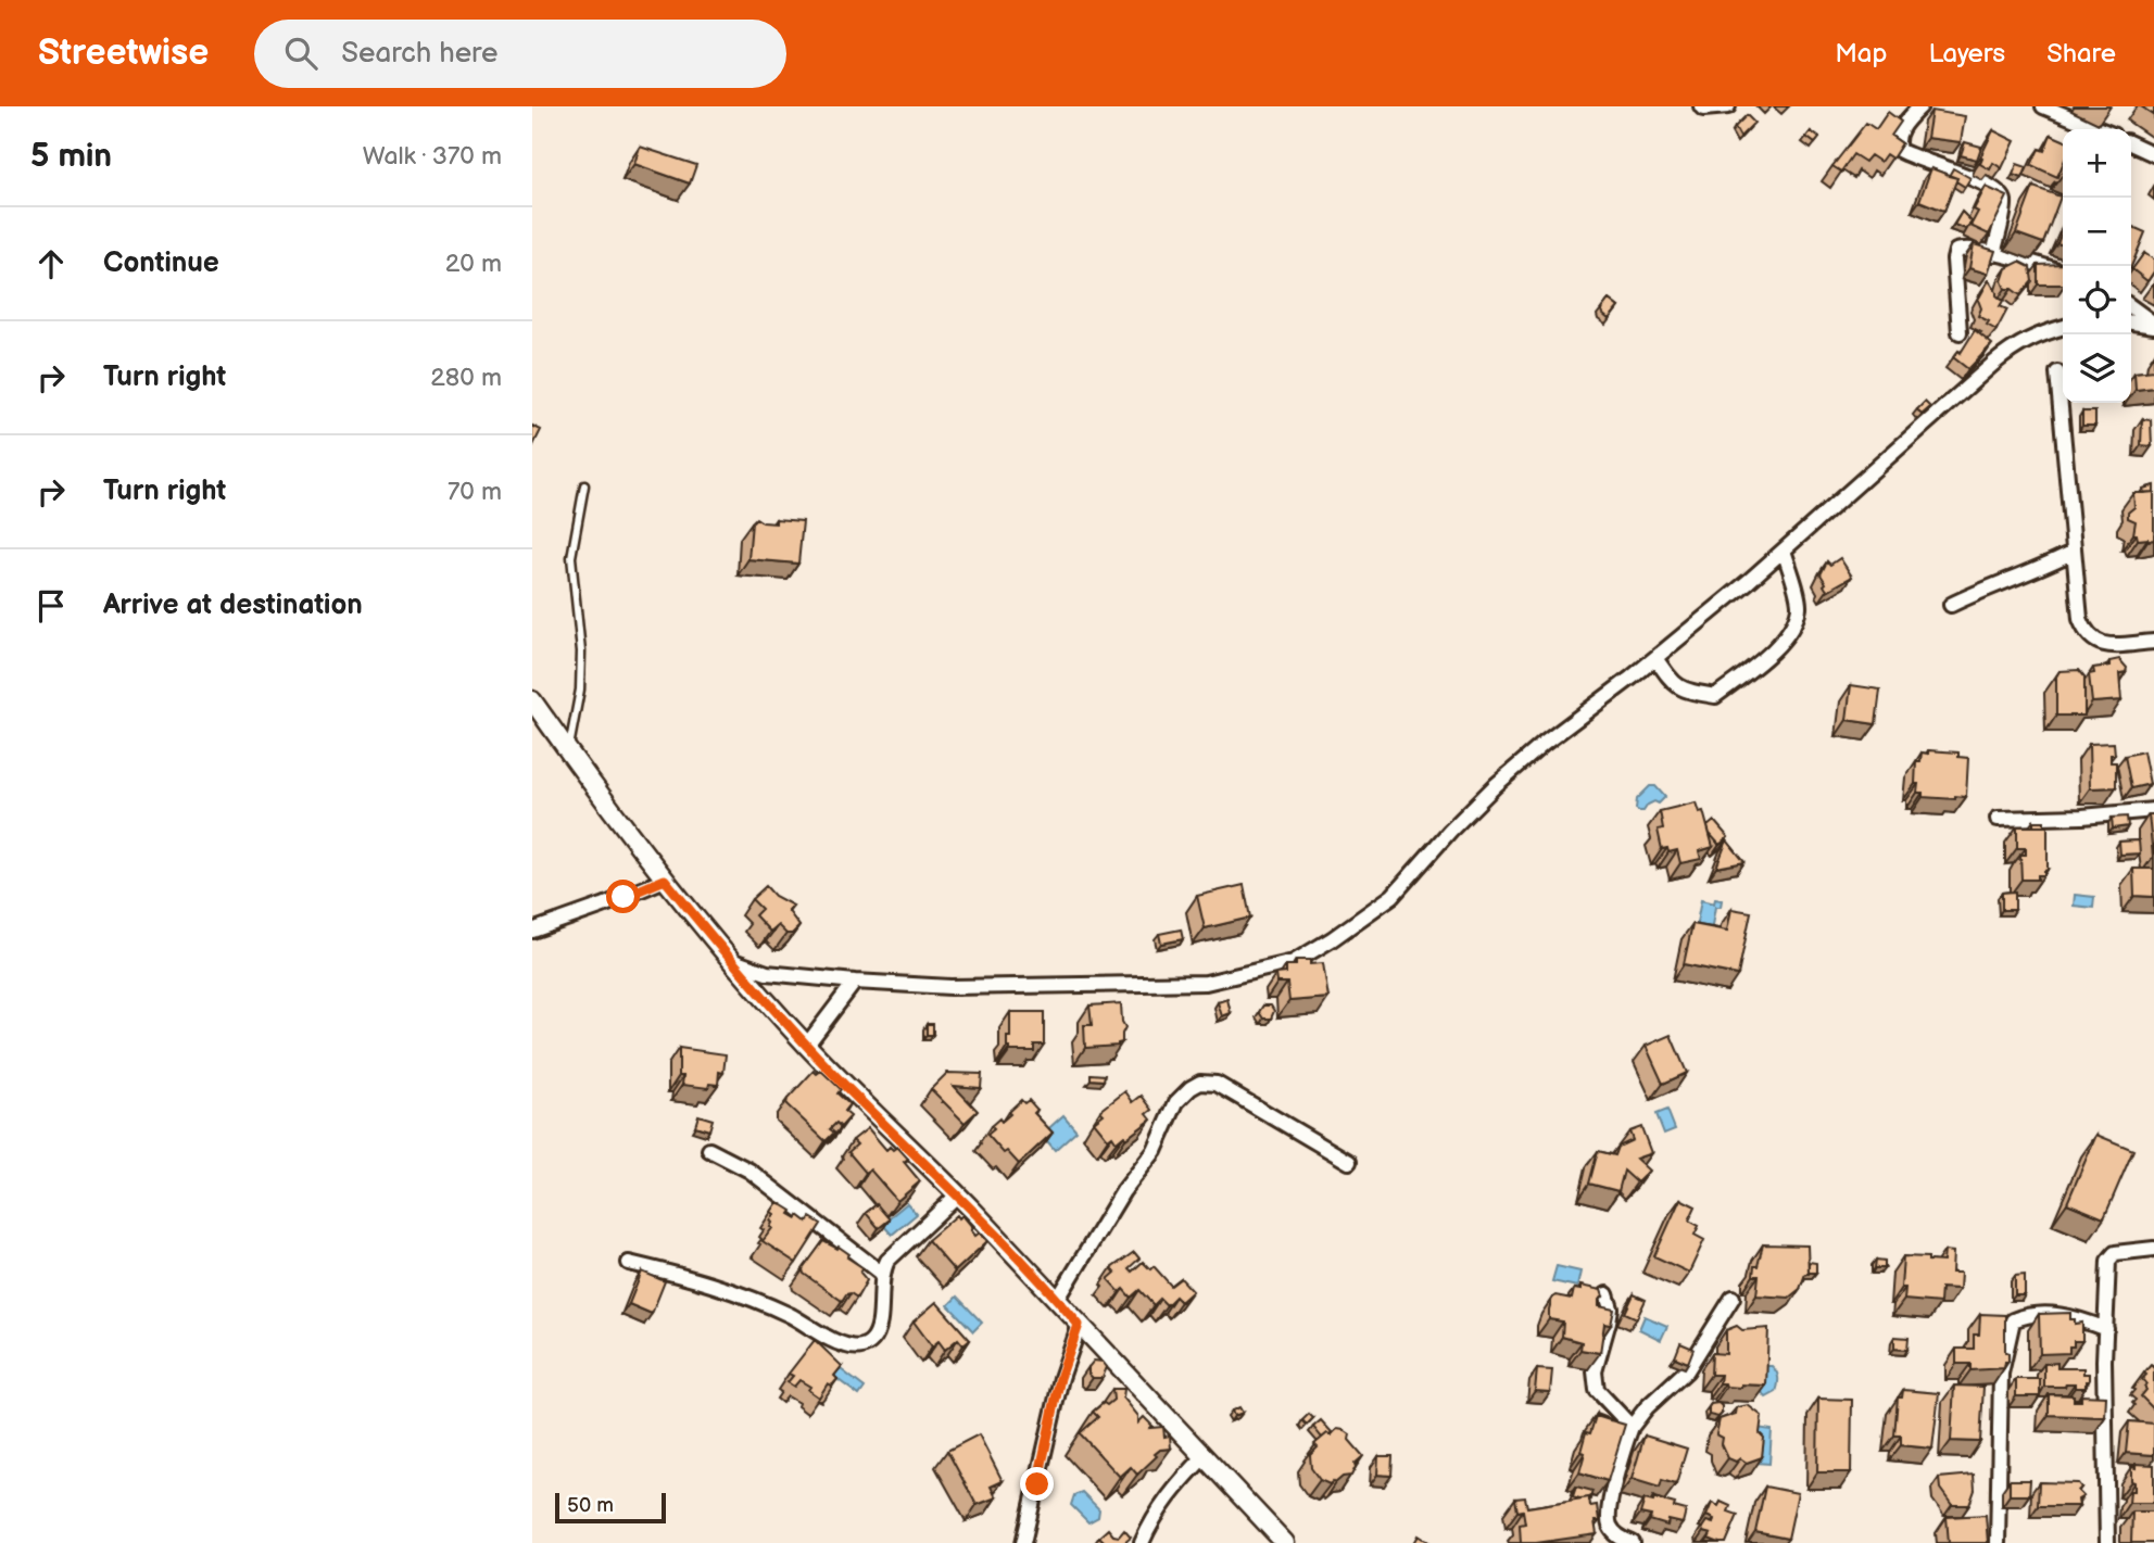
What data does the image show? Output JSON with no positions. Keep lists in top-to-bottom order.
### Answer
{
  "scale_bar": "50 m",
  "page": {
    "header": "Streetwise",
    "search": "Search here",
    "nav": ["Map", "Layers", "Share"],
    "heading": ["5 min", "Walk · 370 m"],
    "map_buttons": ["+", "−"],
    "list": [
      ["Continue", "20 m"],
      ["Turn right", "280 m"],
      ["Turn right", "70 m"],
      "Arrive at destination"
    ],
    "scale": "50 m"
  }
}
